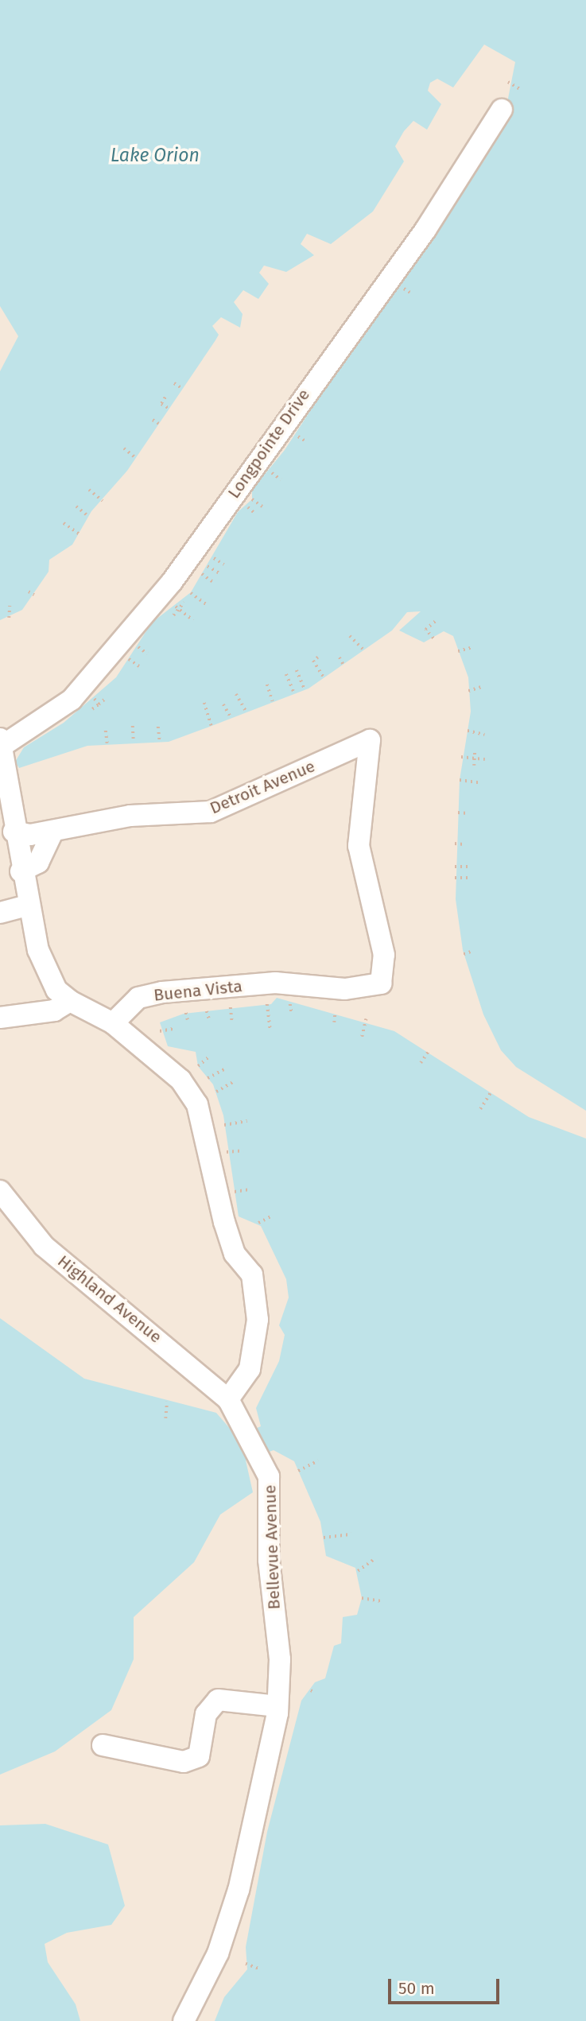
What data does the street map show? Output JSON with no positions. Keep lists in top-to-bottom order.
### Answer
{
  "streets": {
    "street": [
      "Longpointe Drive",
      "Detroit Avenue",
      "Buena Vista",
      "Highland Avenue",
      "Bellevue Avenue"
    ]
  },
  "crossings": [
    ["Detroit Avenue", "Buena Vista"],
    ["Highland Avenue", "Bellevue Avenue"]
  ],
  "water": ["Lake Orion"],
  "scale_bar": "50 m"
}
